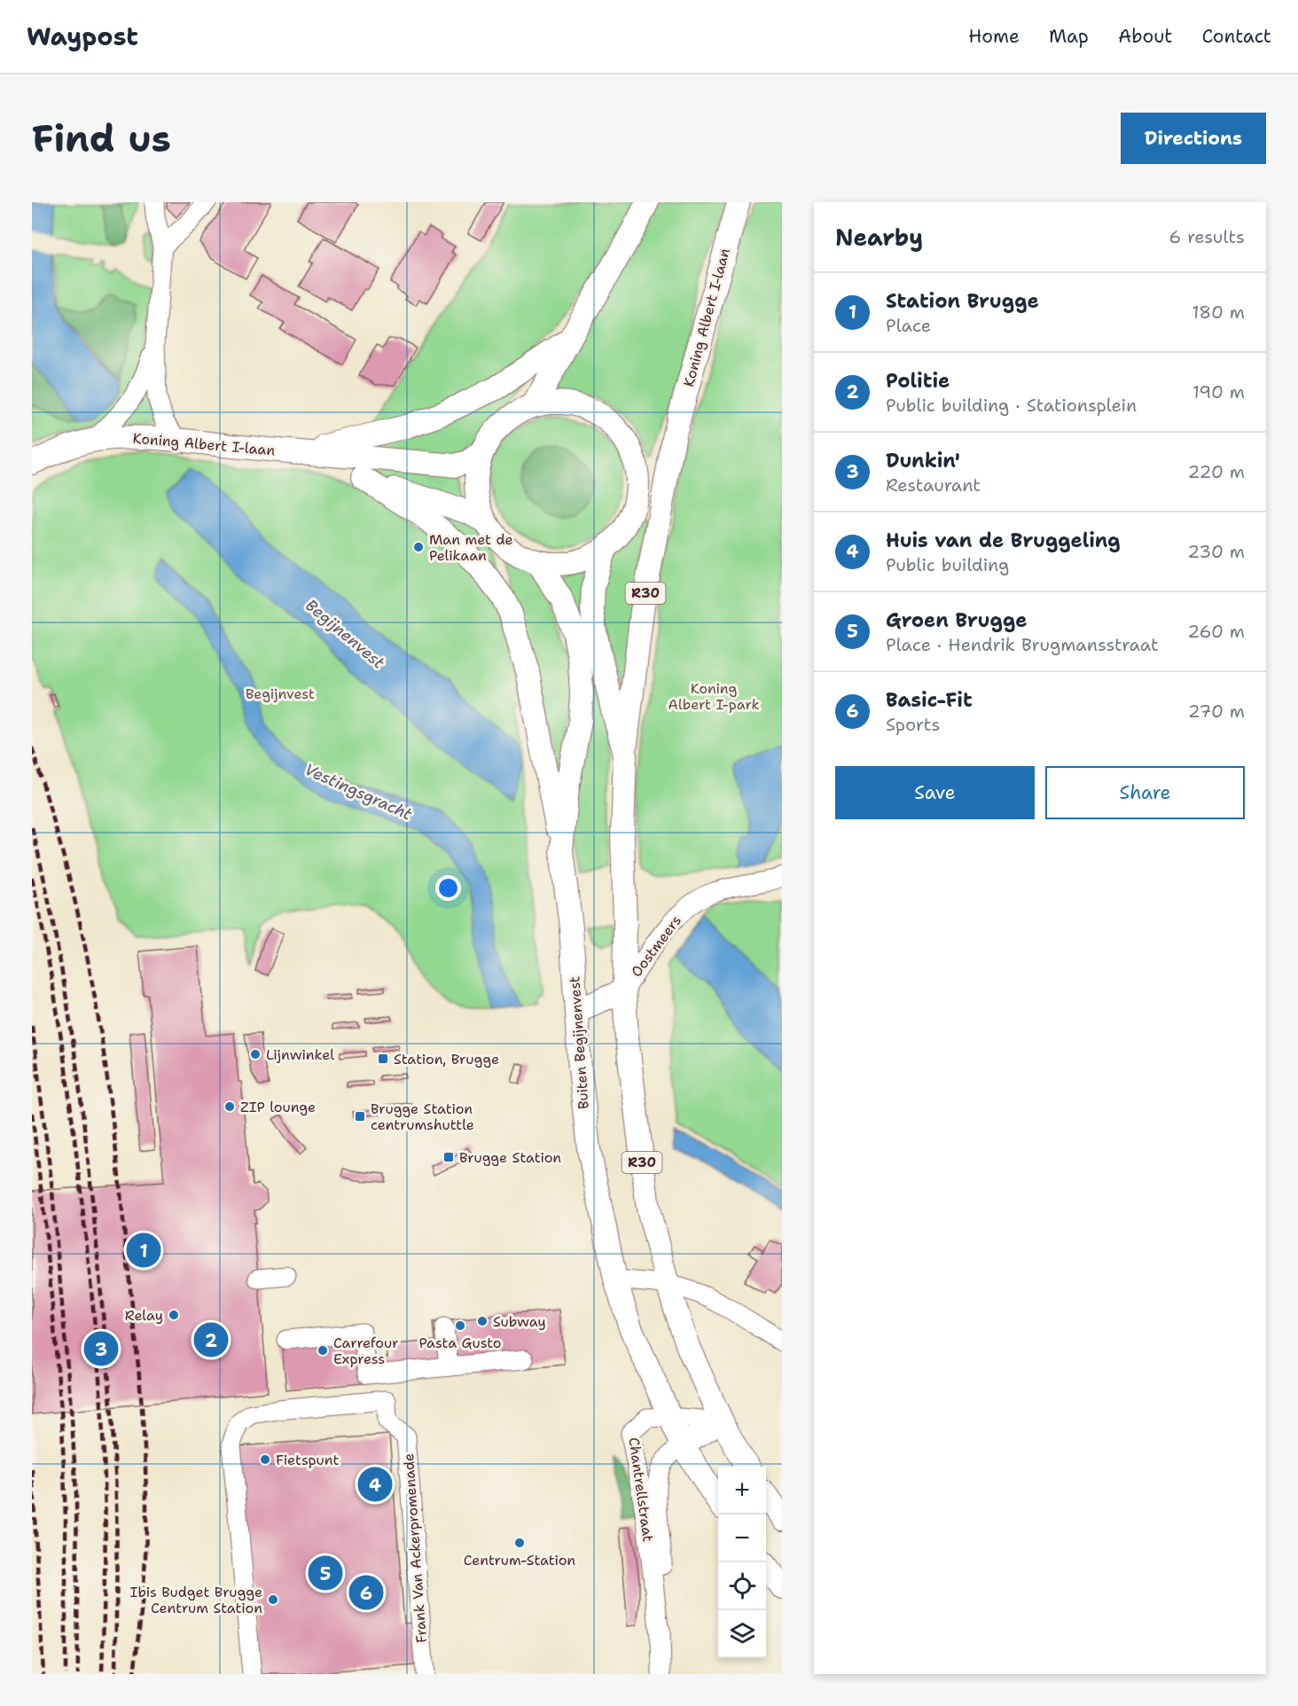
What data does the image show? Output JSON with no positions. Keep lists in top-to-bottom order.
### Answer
{
  "streets": {
    "main road": ["Koning Albert I-laan", "R30", "Buiten Begijnenvest"],
    "street": ["Oostmeers", "Chantrellstraat", "Frank Van Ackerpromenade"]
  },
  "crossings": [
    ["Koning Albert I-laan", "R30"],
    ["Koning Albert I-laan", "Buiten Begijnenvest"],
    ["R30", "Oostmeers"],
    ["R30", "Buiten Begijnenvest"],
    ["R30", "Chantrellstraat"],
    ["Buiten Begijnenvest", "Chantrellstraat"]
  ],
  "water": ["Begijnenvest", "Vestingsgracht"],
  "parks": ["Koning Albert I-park", "Begijnvest"],
  "places": {
    "other": [
      "Man met de Pelikaan",
      "Lijnwinkel",
      "ZIP lounge",
      "Relay",
      "Subway",
      "Pasta Gusto",
      "Carrefour Express",
      "Fietspunt",
      "Centrum-Station",
      "Ibis Budget Brugge Centrum Station"
    ],
    "transit": ["Station, Brugge", "Brugge Station centrumshuttle", "Brugge Station"]
  },
  "page": {
    "header": "Waypost",
    "nav": [
      "Home",
      "Map",
      "About",
      "Contact"
    ],
    "buttons": [
      "Directions",
      ["Save", "Share"]
    ],
    "title": "Find us",
    "heading": ["Nearby", "6 results"],
    "list": [
      {
        "mark": "1",
        "name": "Station Brugge",
        "note": "Place",
        "value": "180 m"
      },
      {
        "mark": "2",
        "name": "Politie",
        "note": "Public building · Stationsplein",
        "value": "190 m"
      },
      {
        "mark": "3",
        "name": "Dunkin'",
        "note": "Restaurant",
        "value": "220 m"
      },
      {
        "mark": "4",
        "name": "Huis van de Bruggeling",
        "note": "Public building",
        "value": "230 m"
      },
      {
        "mark": "5",
        "name": "Groen Brugge",
        "note": "Place · Hendrik Brugmansstraat",
        "value": "260 m"
      },
      {
        "mark": "6",
        "name": "Basic-Fit",
        "note": "Sports",
        "value": "270 m"
      }
    ],
    "pins": [
      "1",
      "2",
      "3",
      "4",
      "5",
      "6"
    ],
    "map_buttons": ["+", "−"]
  }
}
